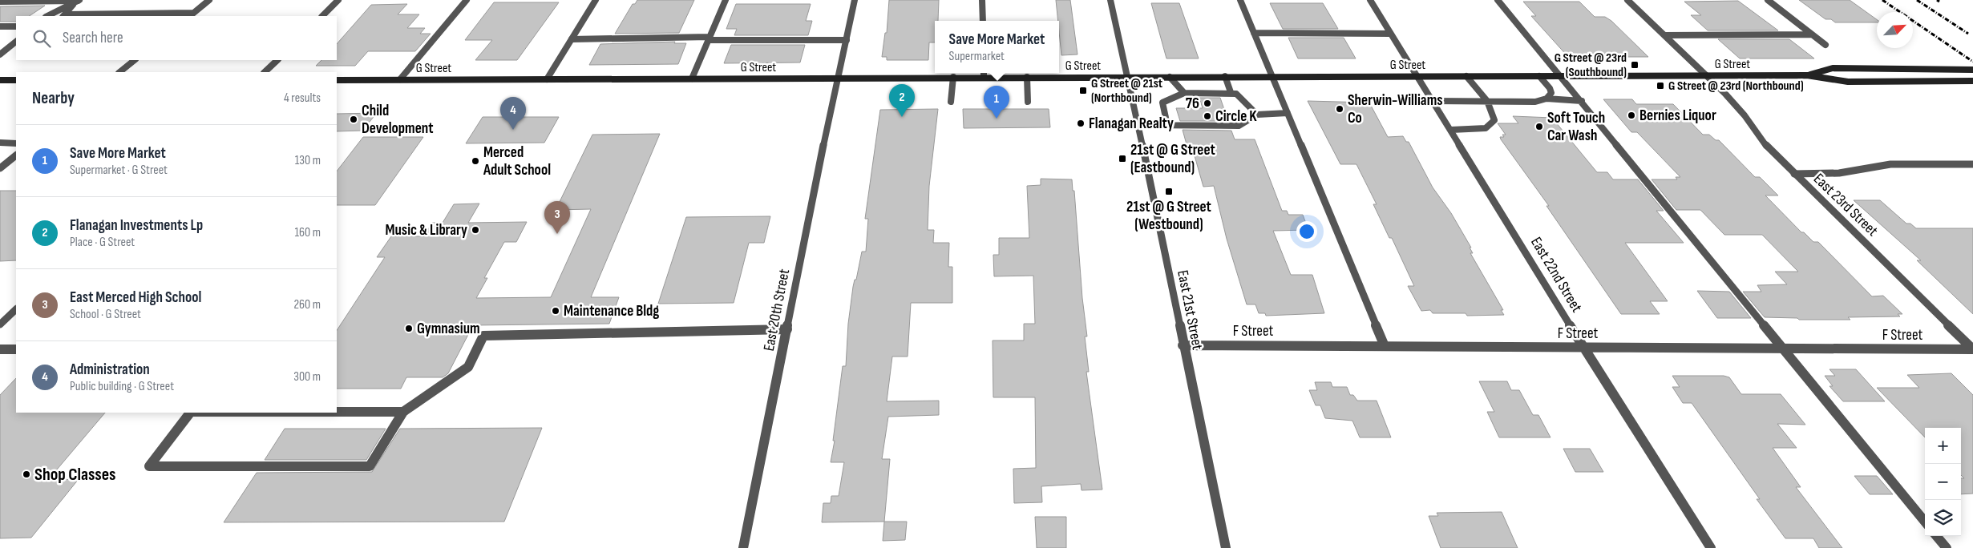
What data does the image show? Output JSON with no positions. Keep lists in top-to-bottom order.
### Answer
{
  "streets": {
    "main road": ["G Street"],
    "street": [
      "East 23rd Street",
      "East 22nd Street",
      "East 20th Street",
      "East 21st Street",
      "F Street"
    ]
  },
  "crossings": [
    ["G Street", "East 23rd Street"],
    ["G Street", "East 22nd Street"],
    ["G Street", "East 20th Street"],
    ["G Street", "East 21st Street"],
    ["East 23rd Street", "F Street"],
    ["East 22nd Street", "F Street"],
    ["East 21st Street", "F Street"]
  ],
  "places": {
    "transit": [
      "G Street @ 23rd (Southbound)",
      "G Street @ 23rd (Northbound)",
      "G Street @ 21st (Northbound)",
      "21st @ G Street (Eastbound)",
      "21st @ G Street (Westbound)"
    ],
    "other": [
      "76",
      "Sherwin-Williams Co",
      "Bernies Liquor",
      "Circle K",
      "Child Development",
      "Flanagan Realty",
      "Soft Touch Car Wash",
      "Merced Adult School",
      "Music & Library",
      "Maintenance Bldg",
      "Gymnasium",
      "Shop Classes"
    ]
  },
  "north": "top right",
  "page": {
    "search": "Search here",
    "popup": ["Save More Market", "Supermarket"],
    "heading": ["Nearby", "4 results"],
    "pins": [
      "2",
      "1",
      "4",
      "3"
    ],
    "list": [
      {
        "mark": "1",
        "name": "Save More Market",
        "note": "Supermarket · G Street",
        "value": "130 m"
      },
      {
        "mark": "2",
        "name": "Flanagan Investments Lp",
        "note": "Place · G Street",
        "value": "160 m"
      },
      {
        "mark": "3",
        "name": "East Merced High School",
        "note": "School · G Street",
        "value": "260 m"
      },
      {
        "mark": "4",
        "name": "Administration",
        "note": "Public building · G Street",
        "value": "300 m"
      }
    ],
    "map_buttons": ["+", "−"]
  }
}
